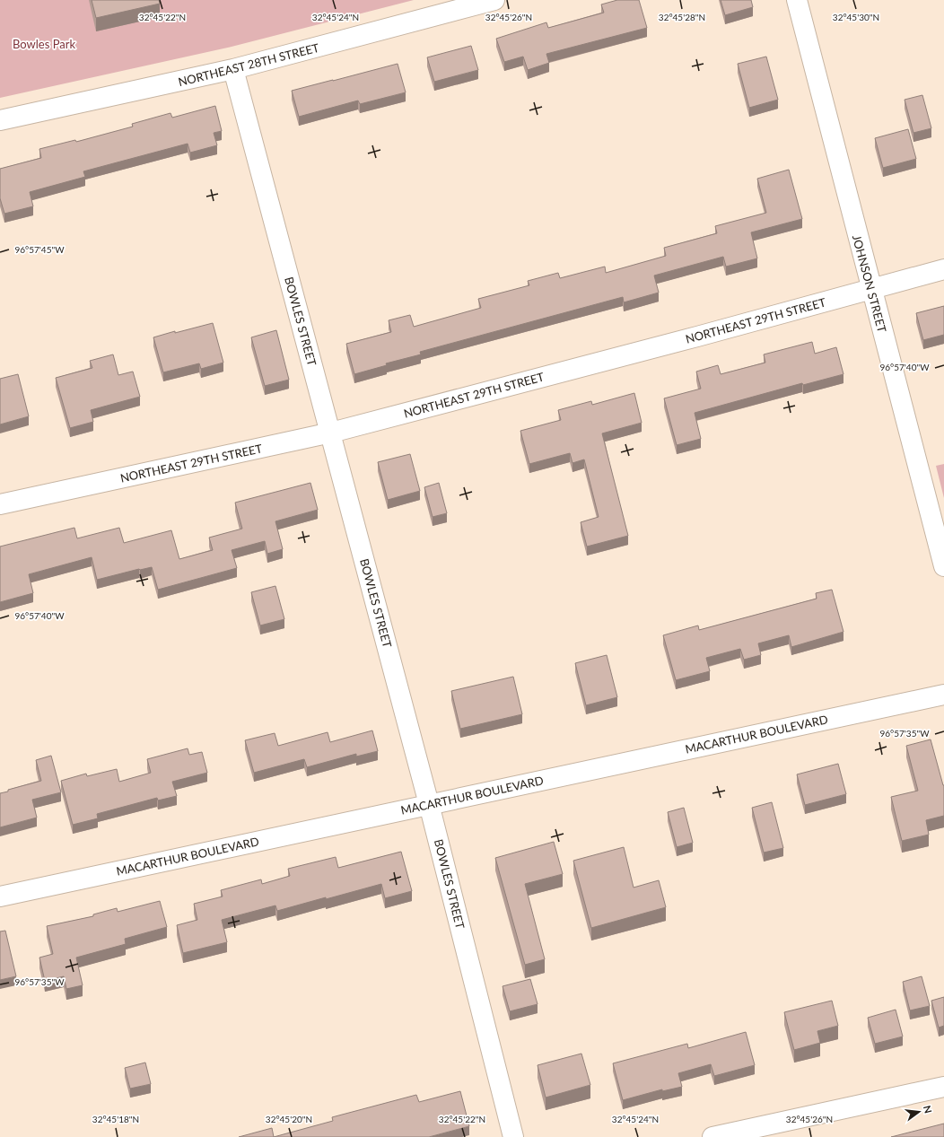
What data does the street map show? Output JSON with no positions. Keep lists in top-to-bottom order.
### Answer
{
  "streets": {
    "street": [
      "NORTHEAST 28TH STREET",
      "JOHNSON STREET",
      "NORTHEAST 29TH STREET",
      "BOWLES STREET",
      "MACARTHUR BOULEVARD"
    ]
  },
  "crossings": [
    ["NORTHEAST 28TH STREET", "BOWLES STREET"],
    ["JOHNSON STREET", "NORTHEAST 29TH STREET"],
    ["NORTHEAST 29TH STREET", "BOWLES STREET"],
    ["BOWLES STREET", "MACARTHUR BOULEVARD"]
  ],
  "parks": ["Bowles Park"],
  "north": "right",
  "coordinates": [
    "32°45'22\"N",
    "32°45'24\"N",
    "32°45'26\"N",
    "32°45'28\"N",
    "32°45'30\"N",
    "96°57'45\"W",
    "96°57'40\"W",
    "96°57'35\"W",
    "32°45'18\"N",
    "32°45'20\"N"
  ]
}
